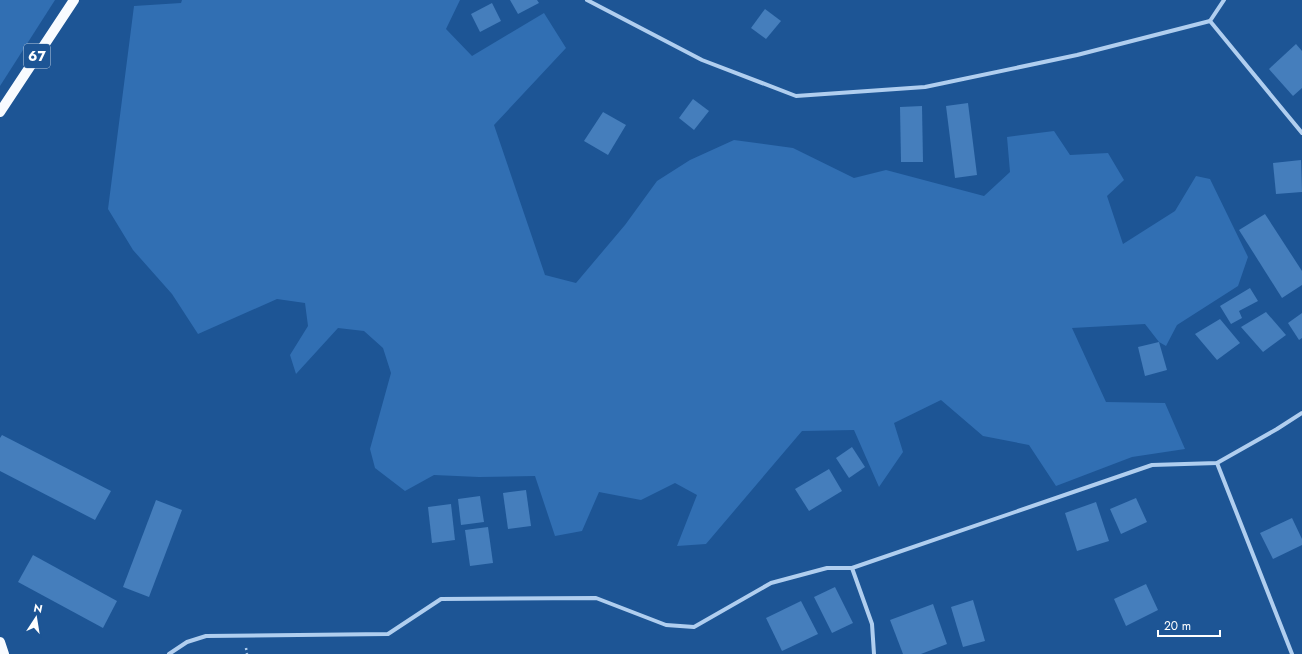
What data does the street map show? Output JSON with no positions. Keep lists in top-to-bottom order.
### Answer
{
  "streets": {
    "main road": ["67"]
  },
  "scale_bar": "20 m",
  "north": "top"
}
